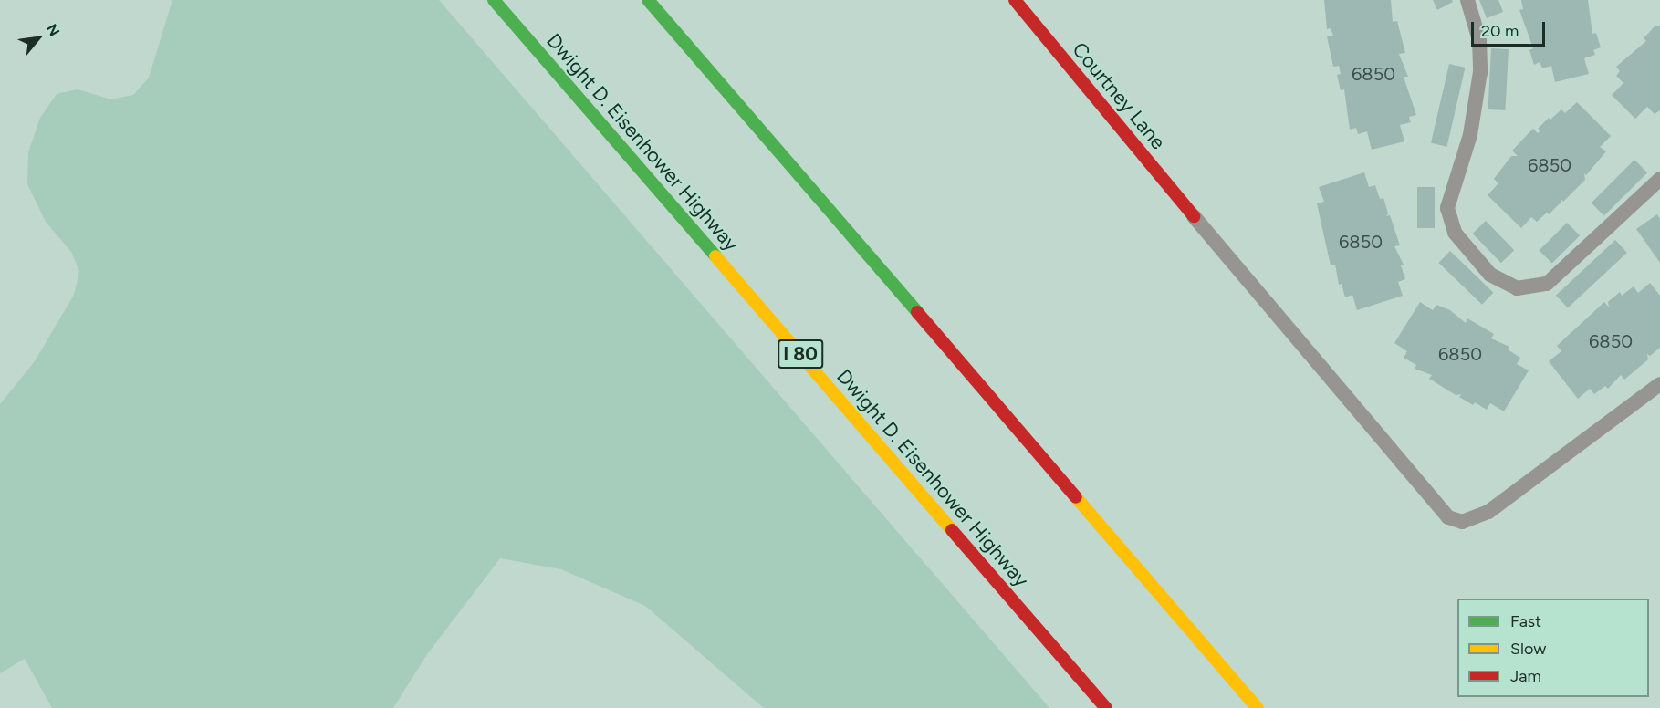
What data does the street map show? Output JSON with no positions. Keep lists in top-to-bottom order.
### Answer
{
  "streets": {
    "main road": ["Courtney Lane", "Dwight D. Eisenhower Highway", "I 80"]
  },
  "house_numbers": [
    "6850",
    "6850",
    "6850",
    "6850",
    "6850"
  ],
  "legend": ["Fast", "Slow", "Jam"],
  "scale_bar": "20 m",
  "north": "top right"
}
